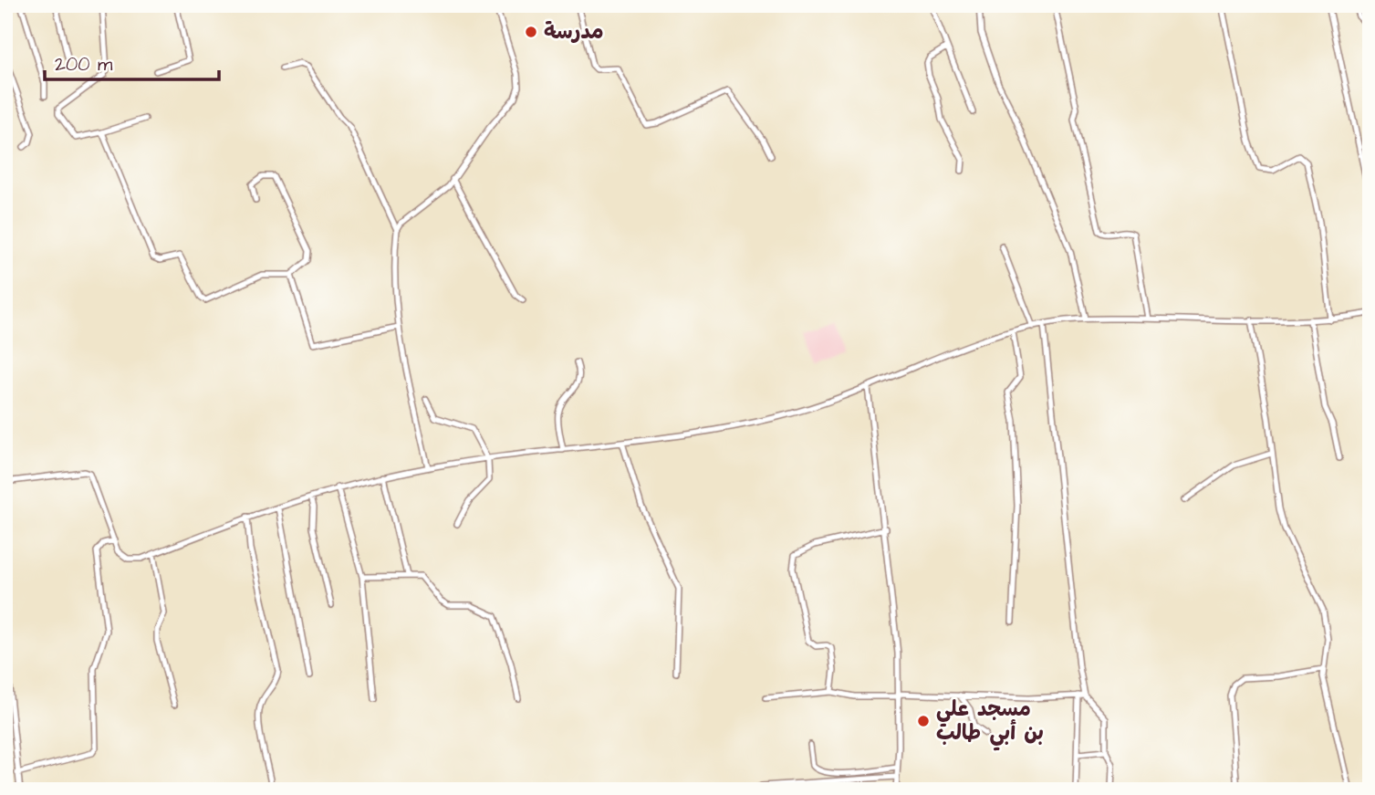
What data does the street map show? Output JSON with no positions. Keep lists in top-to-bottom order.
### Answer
{
  "places": ["مدرسة", "مسجد علي بن أبي طالب"],
  "scale_bar": "200 m"
}
